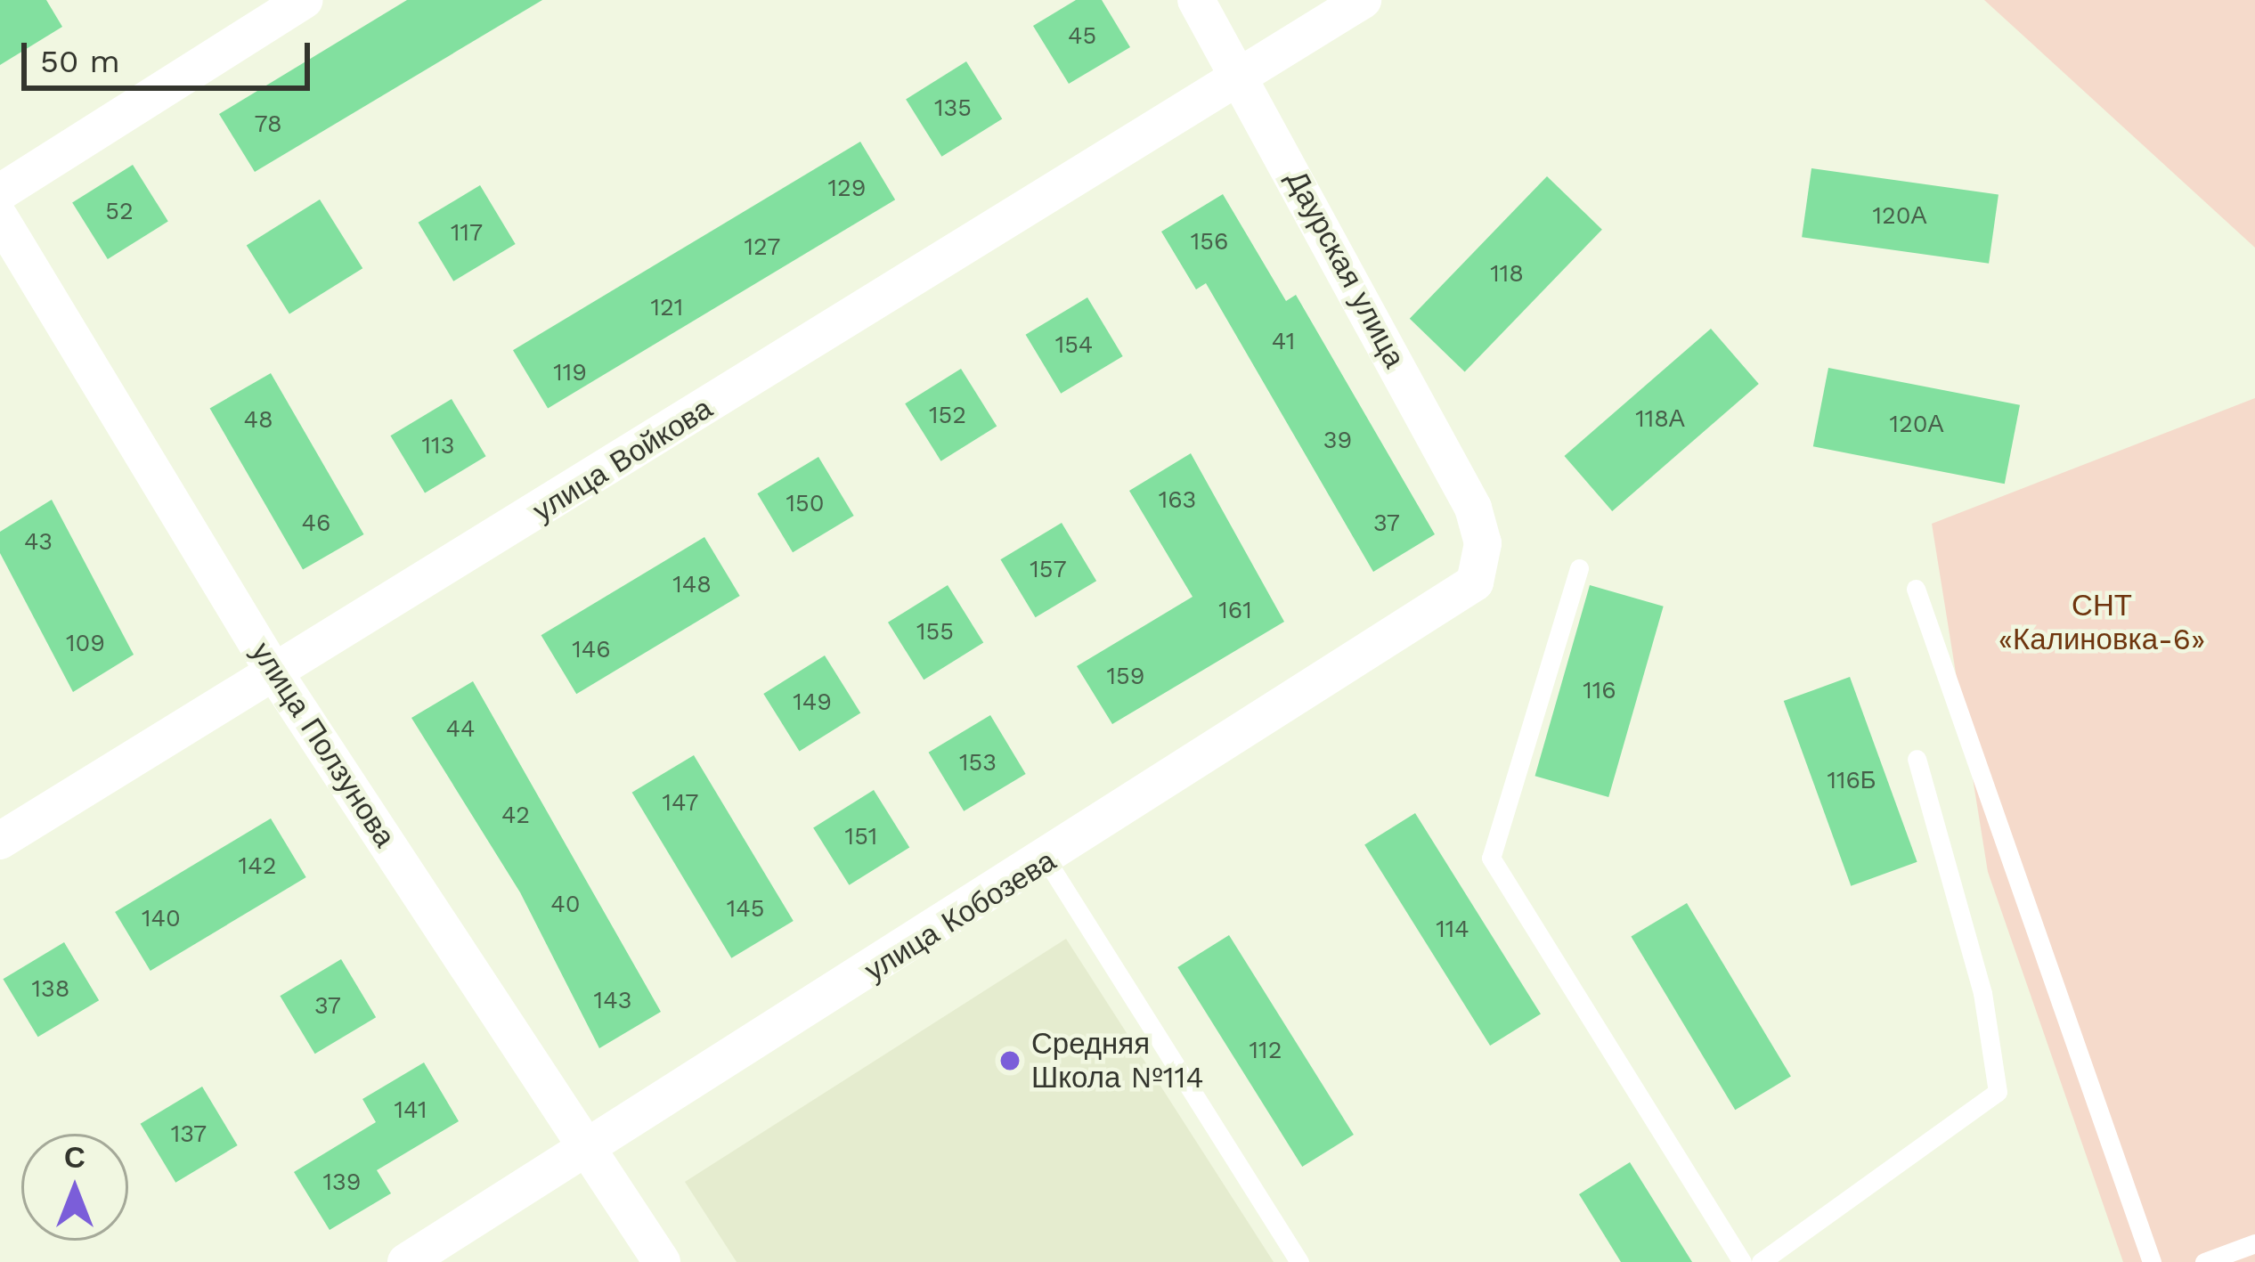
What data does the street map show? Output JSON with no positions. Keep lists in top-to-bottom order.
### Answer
{
  "streets": {
    "street": [
      "Даурская улица",
      "улица Войкова",
      "улица Ползунова",
      "улица Кобозева"
    ]
  },
  "crossings": [
    ["Даурская улица", "улица Войкова"],
    ["Даурская улица", "улица Кобозева"],
    ["улица Войкова", "улица Ползунова"],
    ["улица Ползунова", "улица Кобозева"]
  ],
  "parks": ["СНТ «Калиновка-6»"],
  "places": ["Средняя Школа №114"],
  "house_numbers": [
    "45",
    "135",
    "78",
    "129",
    "52",
    "120А",
    "117",
    "156",
    "127",
    "118",
    "121",
    "41",
    "154",
    "119",
    "152",
    "118А",
    "48",
    "120А",
    "39",
    "113",
    "163",
    "150",
    "46",
    "37",
    "43",
    "157",
    "148",
    "161",
    "155",
    "109",
    "146",
    "159",
    "116",
    "149",
    "44",
    "153",
    "116Б",
    "147",
    "42",
    "151",
    "142",
    "40",
    "145",
    "140",
    "114",
    "138",
    "143",
    "37",
    "112",
    "141",
    "137",
    "139"
  ],
  "scale_bar": "50 m",
  "north": "top"
}
